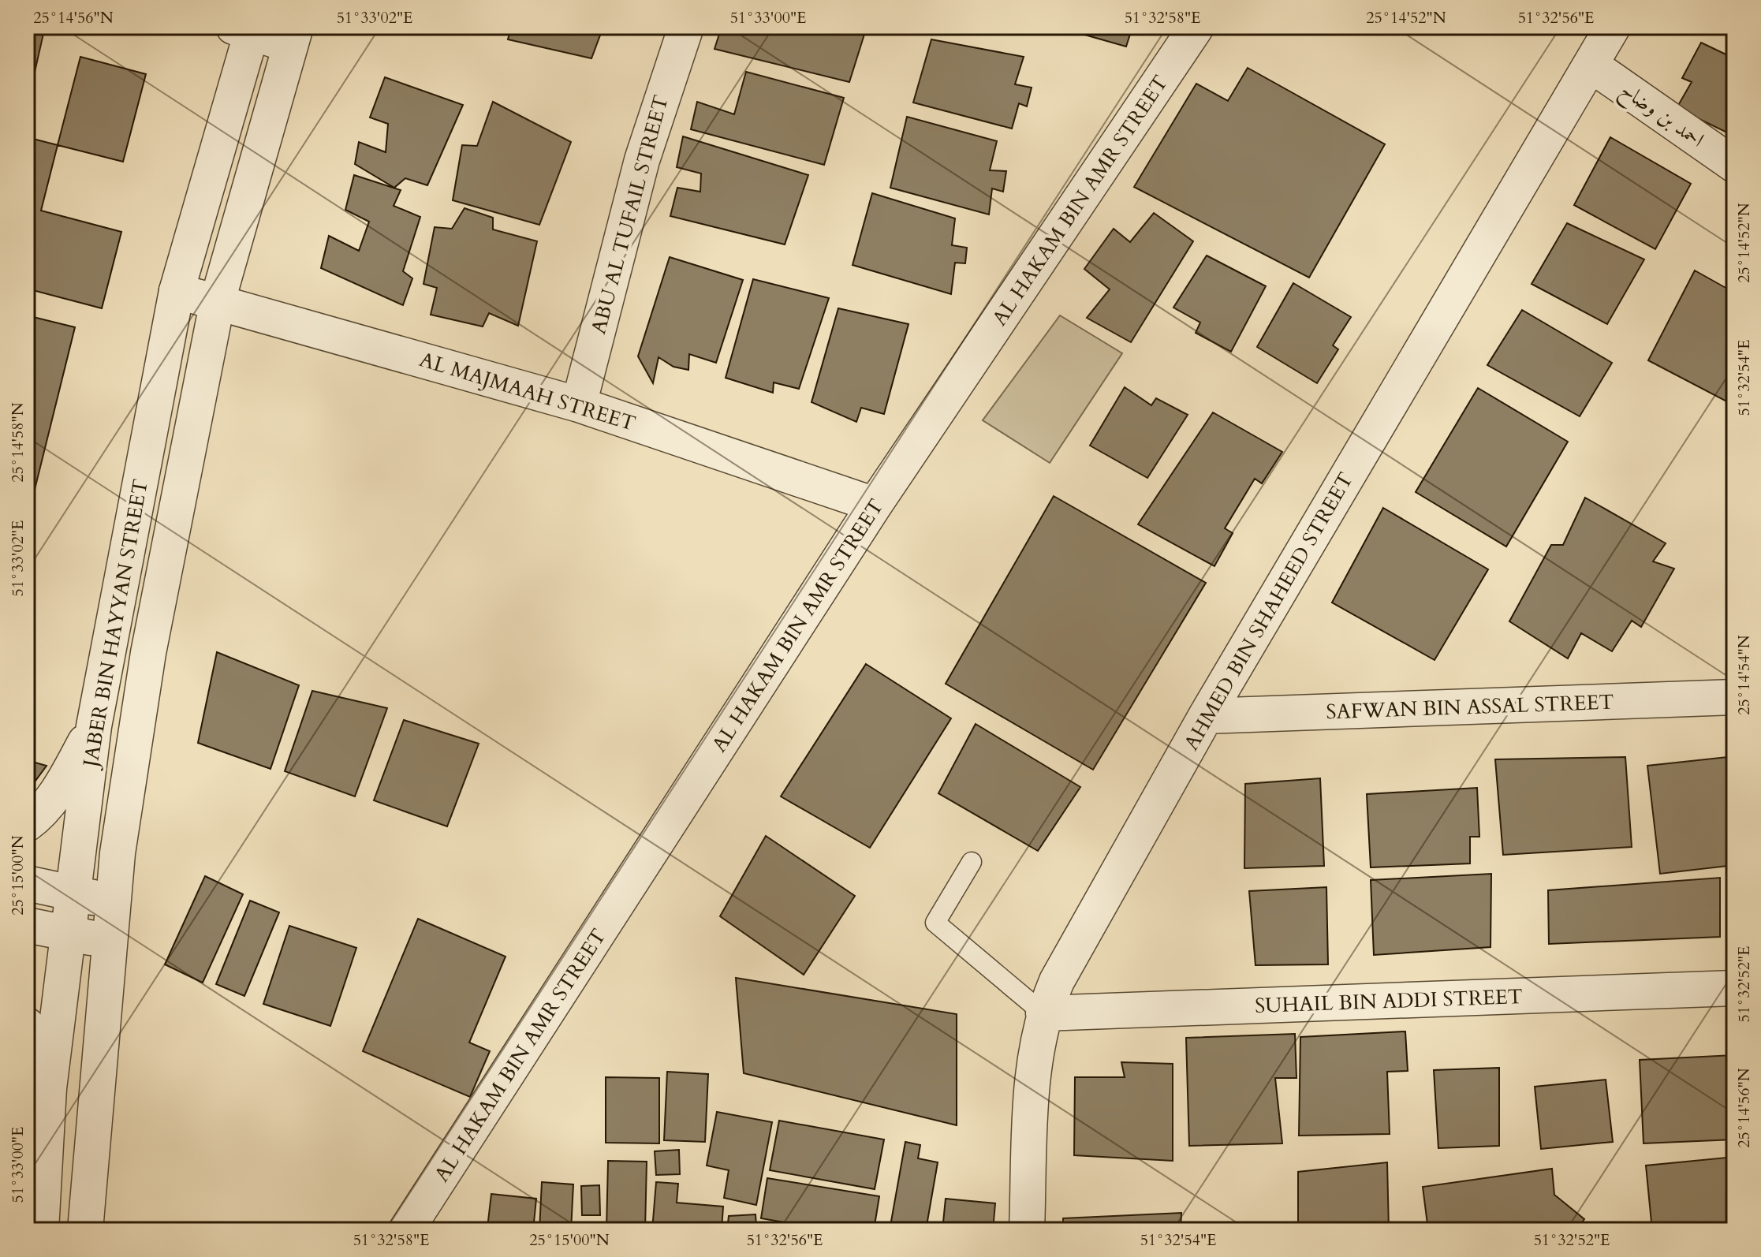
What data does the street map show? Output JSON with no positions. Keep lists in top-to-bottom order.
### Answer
{
  "streets": {
    "street": [
      "احمد بن وضاح",
      "AL HAKAM BIN AMR STREET",
      "ABU AL TUFAIL STREET",
      "AL MAJMAAH STREET",
      "AHMED BIN SHAHEED STREET",
      "JABER BIN HAYYAN STREET",
      "SAFWAN BIN ASSAL STREET",
      "SUHAIL BIN ADDI STREET"
    ]
  },
  "crossings": [
    ["احمد بن وضاح", "AHMED BIN SHAHEED STREET"],
    ["AL HAKAM BIN AMR STREET", "AL MAJMAAH STREET"],
    ["ABU AL TUFAIL STREET", "AL MAJMAAH STREET"],
    ["AL MAJMAAH STREET", "JABER BIN HAYYAN STREET"],
    ["AHMED BIN SHAHEED STREET", "SAFWAN BIN ASSAL STREET"],
    ["AHMED BIN SHAHEED STREET", "SUHAIL BIN ADDI STREET"]
  ],
  "coordinates": [
    "25°14'56\"N",
    "51°33'02\"E",
    "51°33'00\"E",
    "51°32'58\"E",
    "25°14'52\"N",
    "51°32'56\"E",
    "51°32'54\"E",
    "25°14'58\"N",
    "25°14'54\"N",
    "25°15'00\"N",
    "51°32'52\"E"
  ]
}
